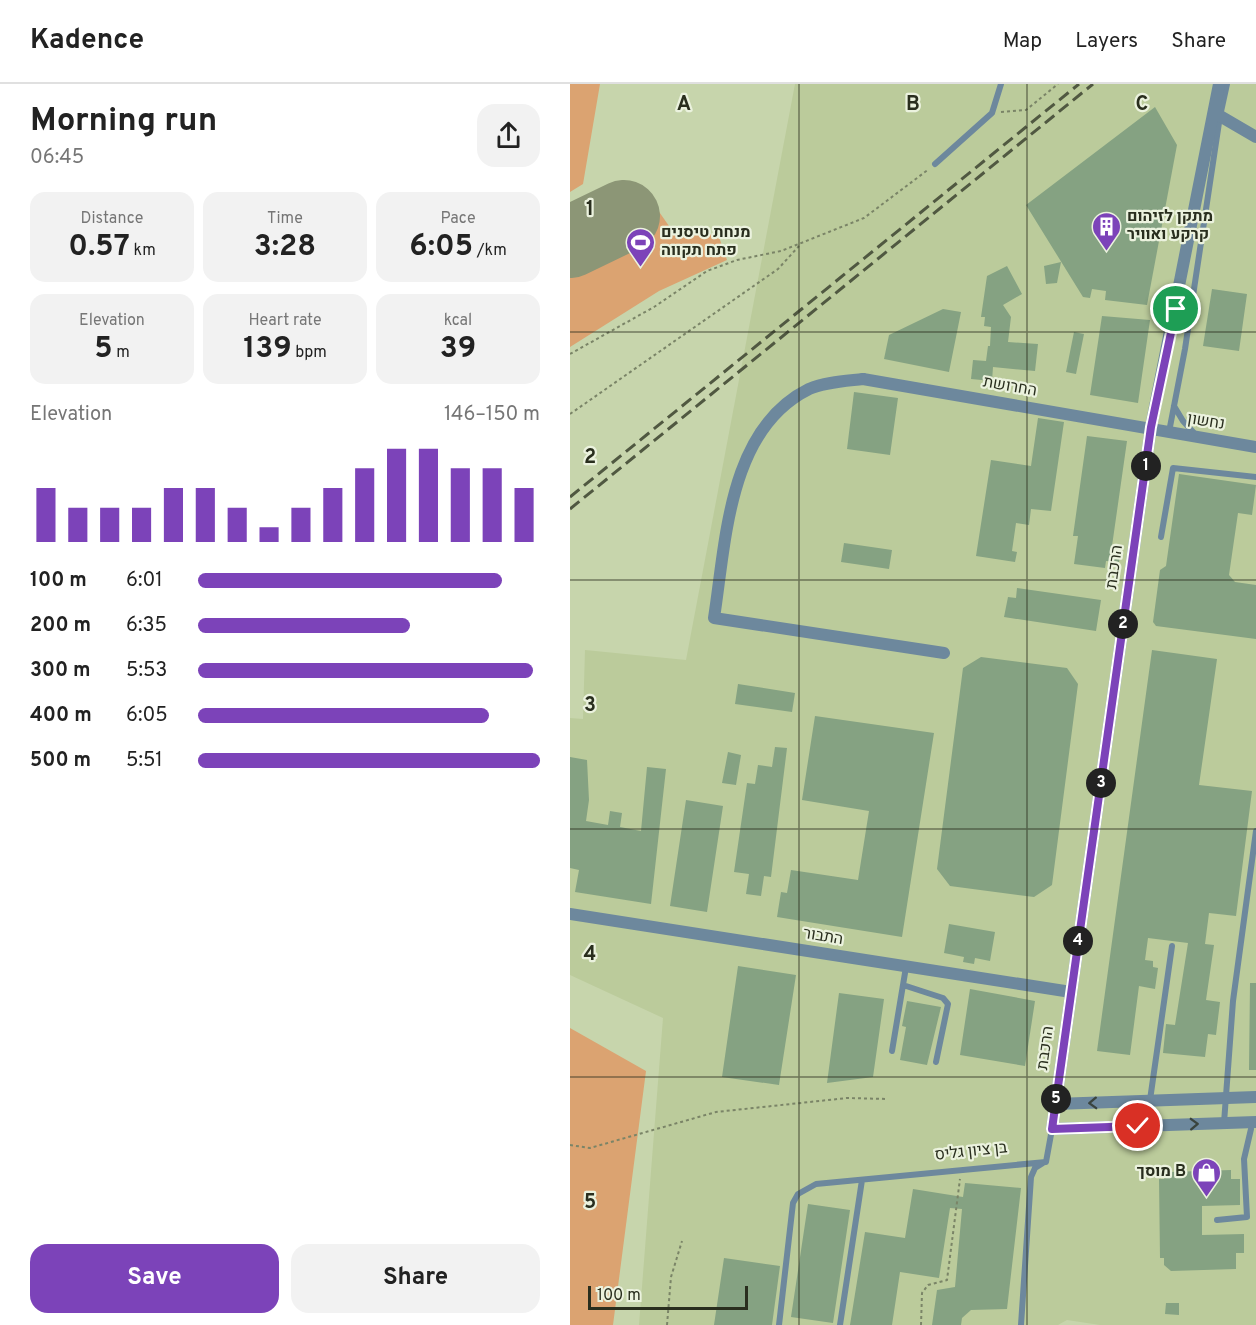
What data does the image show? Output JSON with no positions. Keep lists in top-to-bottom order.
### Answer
{
  "streets": {
    "street": [
      "החרושת",
      "נחשון",
      "הרכבת",
      "התבור"
    ],
    "lane": ["בן ציון גליס"]
  },
  "crossings": [
    ["החרושת", "נחשון"],
    ["החרושת", "הרכבת"],
    ["נחשון", "הרכבת"],
    ["הרכבת", "התבור"]
  ],
  "places": {
    "building": ["מתקן לזיהום קרקע ואוויר"],
    "sports": ["מנחת טיסנים פתח תקווה"],
    "shop": ["מוסך B"]
  },
  "scale_bar": "100 m",
  "page": {
    "header": "Kadence",
    "nav": ["Map", "Layers", "Share"],
    "heading": ["Morning run", "06:45"],
    "stats": [
      ["Distance", "0.57 km"],
      ["Time", "3:28"],
      ["Pace", "6:05 /km"],
      ["Elevation", "5 m"],
      ["Heart rate", "139 bpm"],
      ["kcal", "39"]
    ],
    "chart": ["Elevation", "146–150 m"],
    "pins": [
      "1",
      "2",
      "3",
      "4",
      "5"
    ],
    "list": [
      {
        "name": "100 m",
        "note": "6:01"
      },
      {
        "name": "200 m",
        "note": "6:35"
      },
      {
        "name": "300 m",
        "note": "5:53"
      },
      {
        "name": "400 m",
        "note": "6:05"
      },
      {
        "name": "500 m",
        "note": "5:51"
      }
    ],
    "buttons": ["Save", "Share"],
    "scale": "100 m"
  },
  "grid": {
    "columns": ["A", "B", "C"],
    "rows": [
      "1",
      "2",
      "3",
      "4",
      "5"
    ]
  }
}
